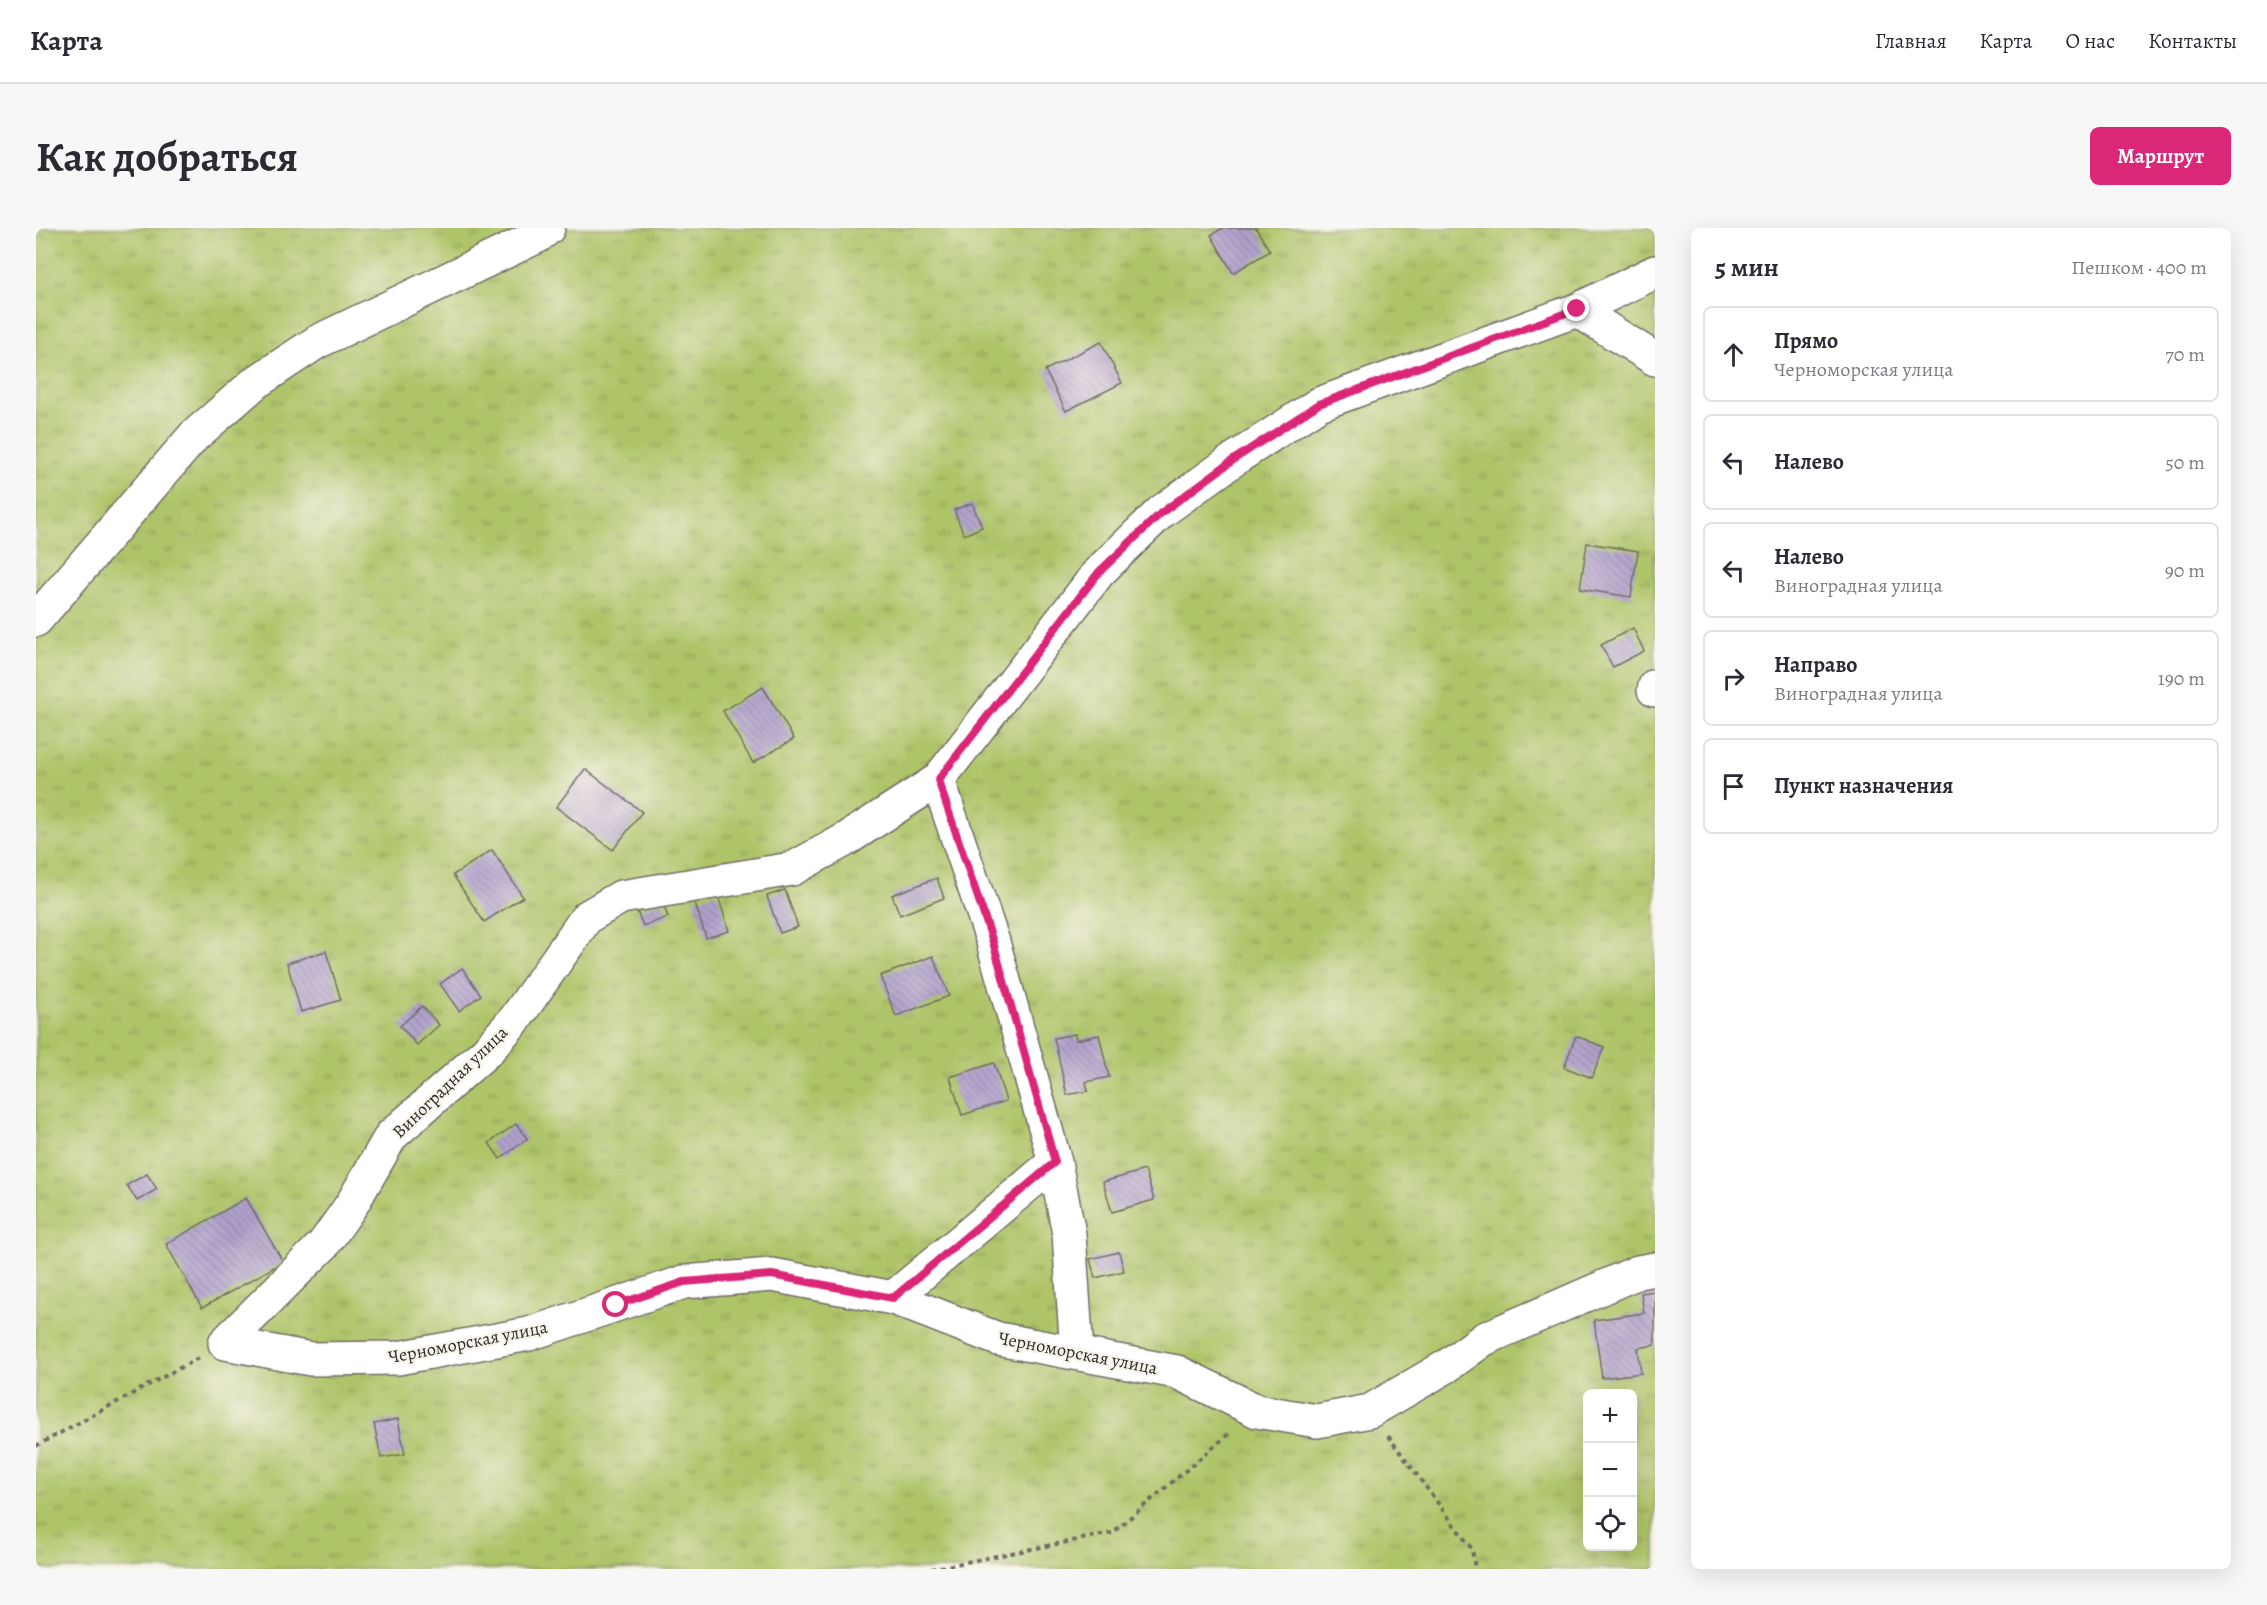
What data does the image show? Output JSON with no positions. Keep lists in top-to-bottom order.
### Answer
{
  "streets": {
    "street": ["Виноградная улица", "Черноморская улица"]
  },
  "crossings": [
    ["Виноградная улица", "Черноморская улица"]
  ],
  "page": {
    "header": "Карта",
    "nav": [
      "Главная",
      "Карта",
      "О нас",
      "Контакты"
    ],
    "buttons": "Маршрут",
    "title": "Как добраться",
    "heading": ["5 мин", "Пешком · 400 m"],
    "list": [
      ["Прямо", "Черноморская улица", "70 m"],
      ["Налево", "50 m"],
      ["Налево", "Виноградная улица", "90 m"],
      ["Направо", "Виноградная улица", "190 m"],
      "Пункт назначения"
    ],
    "map_buttons": ["+", "−"]
  }
}
